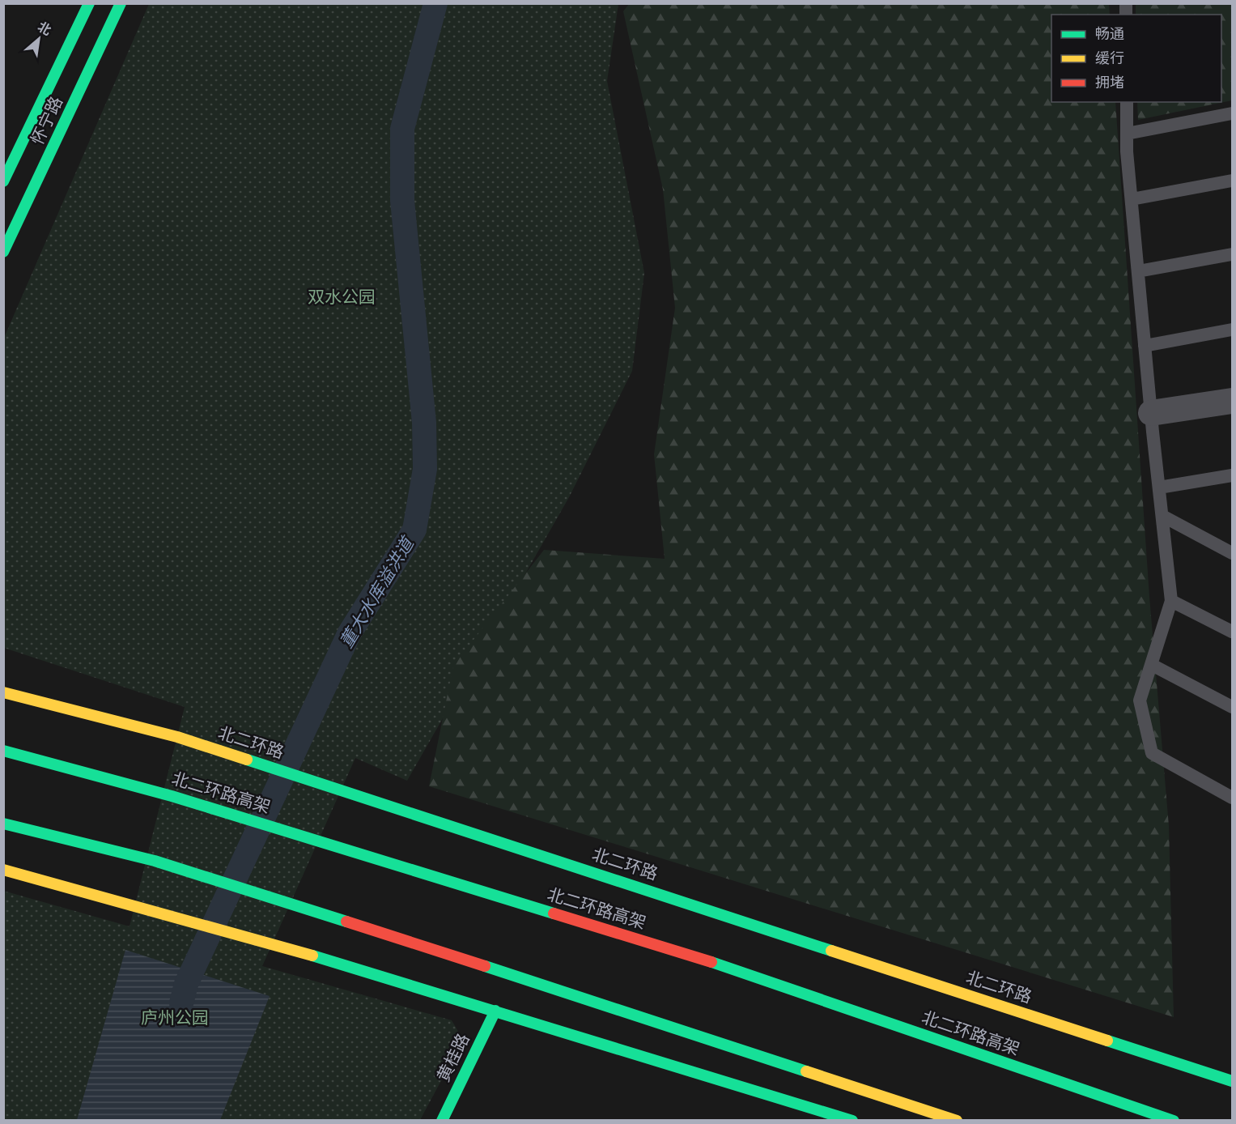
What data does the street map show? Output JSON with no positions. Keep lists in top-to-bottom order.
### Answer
{
  "streets": {
    "main road": [
      "怀宁路",
      "北二环路",
      "北二环路高架",
      "黄桂路"
    ]
  },
  "water": ["董大水库溢洪道"],
  "parks": ["双水公园", "庐州公园"],
  "legend": ["畅通", "缓行", "拥堵"],
  "north": "top right"
}
